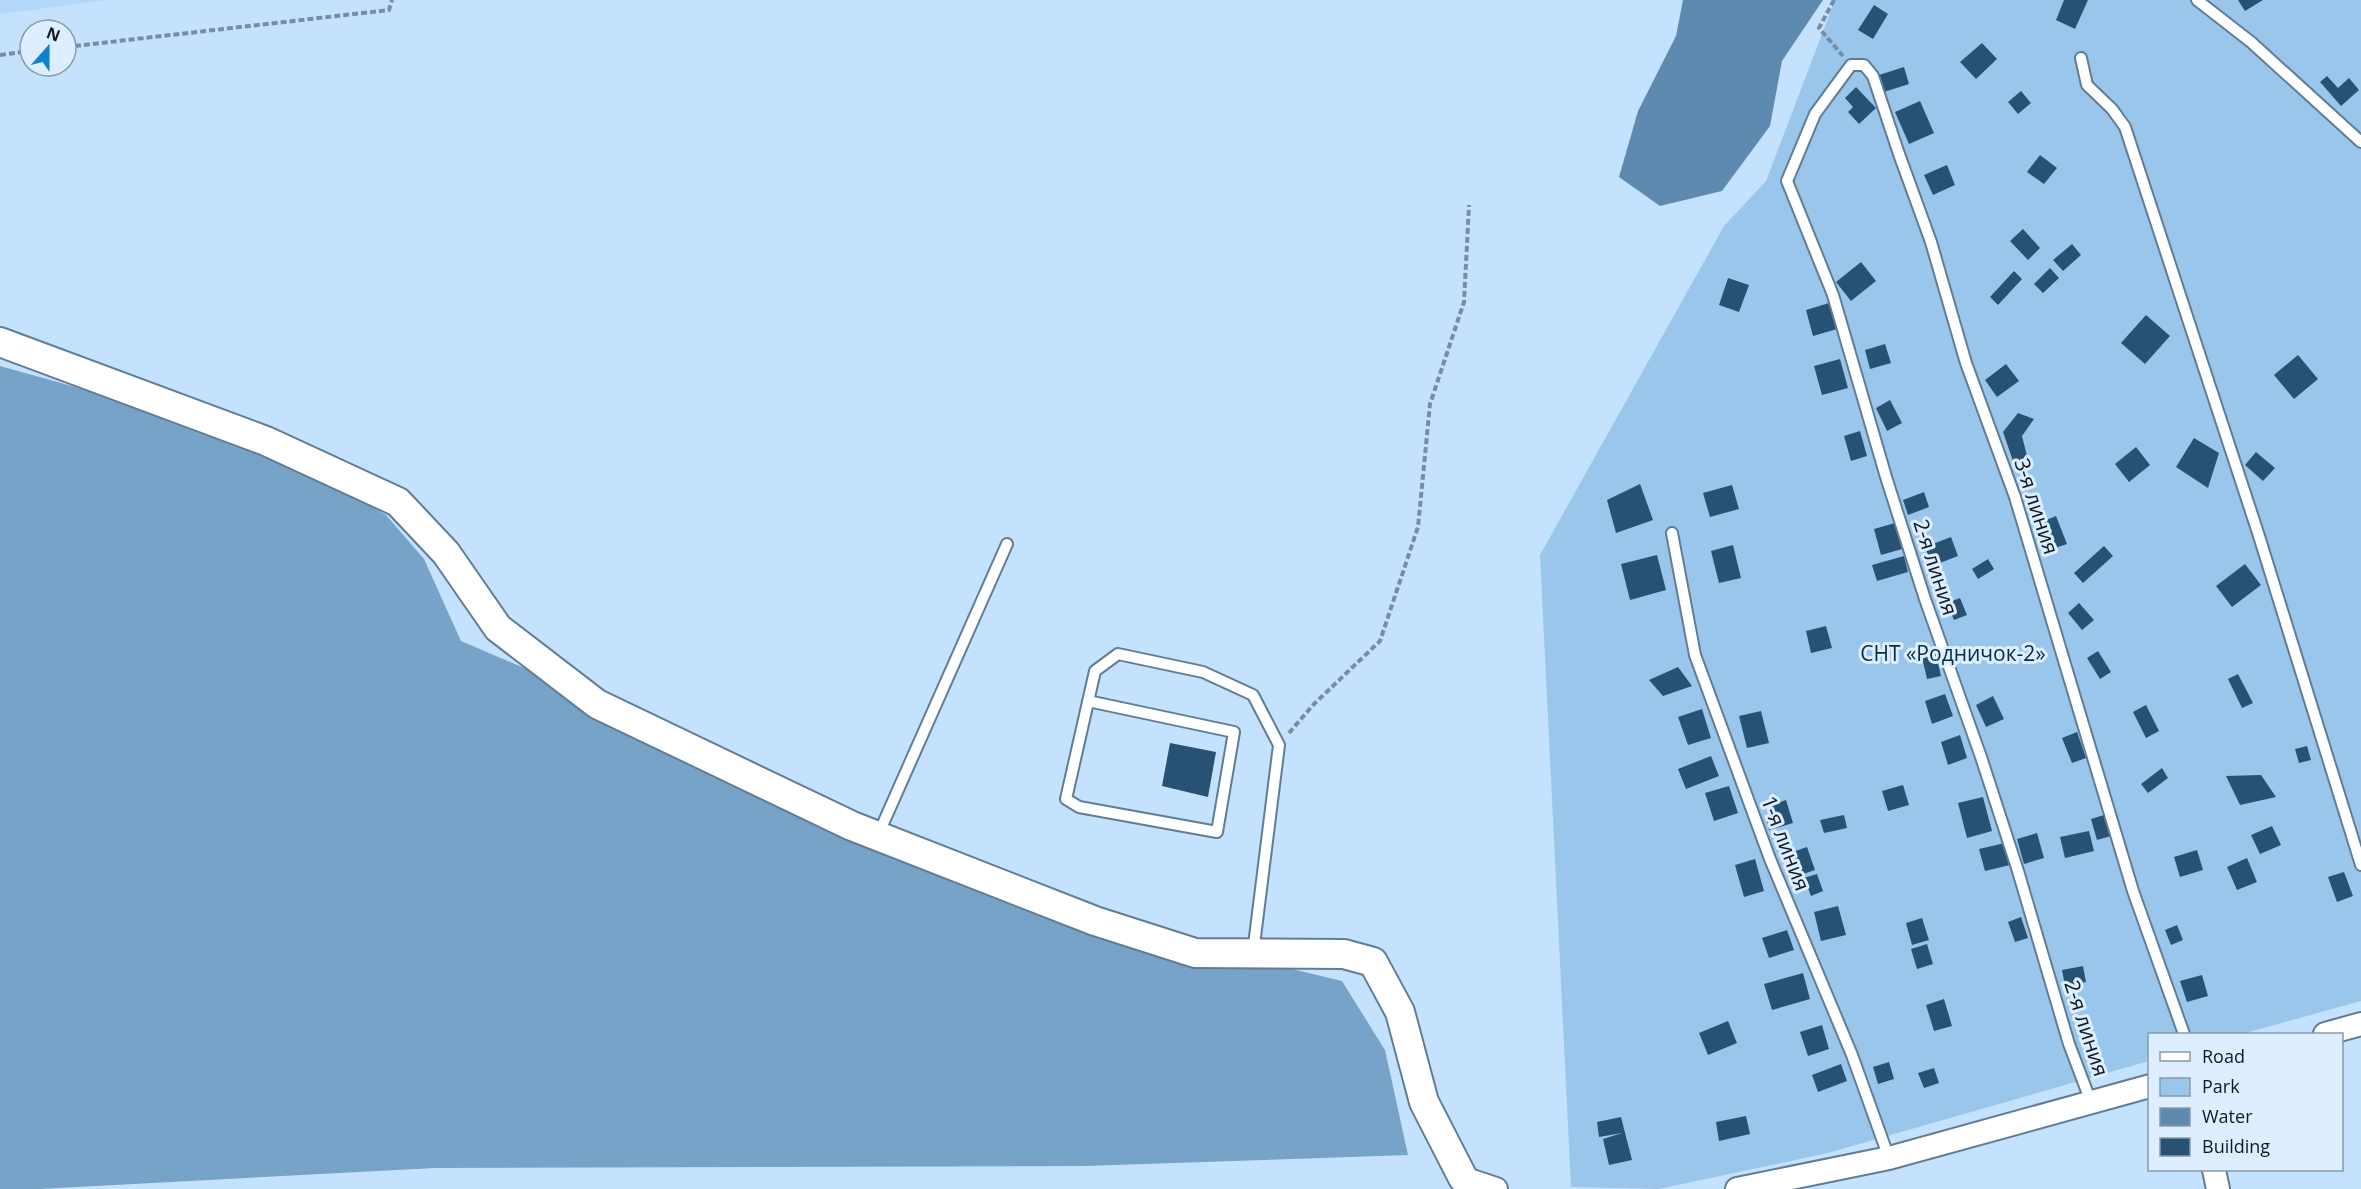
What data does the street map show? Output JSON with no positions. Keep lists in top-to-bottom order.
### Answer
{
  "streets": {
    "lane": ["3-я линия", "2-я линия", "1-я линия"]
  },
  "crossings": [
    ["3-я линия", "2-я линия"]
  ],
  "parks": ["СНТ «Родничок-2»"],
  "legend": [
    "Road",
    "Park",
    "Water",
    "Building"
  ],
  "north": "top"
}
